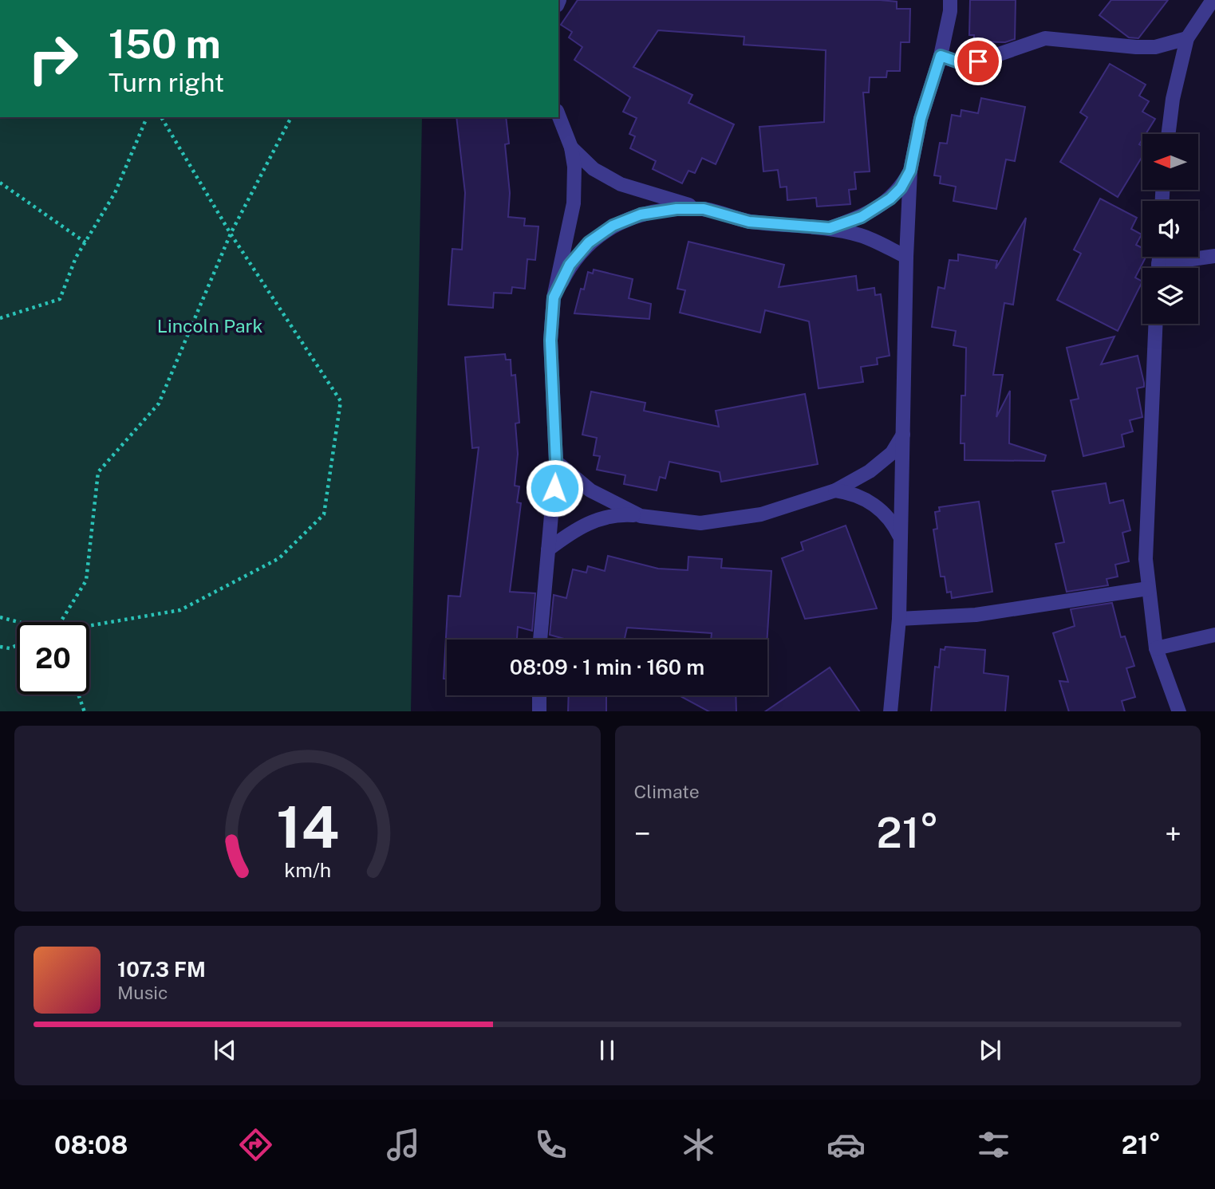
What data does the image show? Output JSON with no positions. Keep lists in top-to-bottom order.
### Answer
{
  "parks": ["Lincoln Park"],
  "north": "left",
  "page": {
    "turn": ["150 m", "Turn right"],
    "limit": "20",
    "trip": "08:09 · 1 min · 160 m",
    "tile": "Climate",
    "heat": ["−", "21°", "+"],
    "song": ["107.3 FM", "Music"],
    "tabs": ["08:08", "21°"],
    "gauge": ["14", "km/h"]
  }
}
